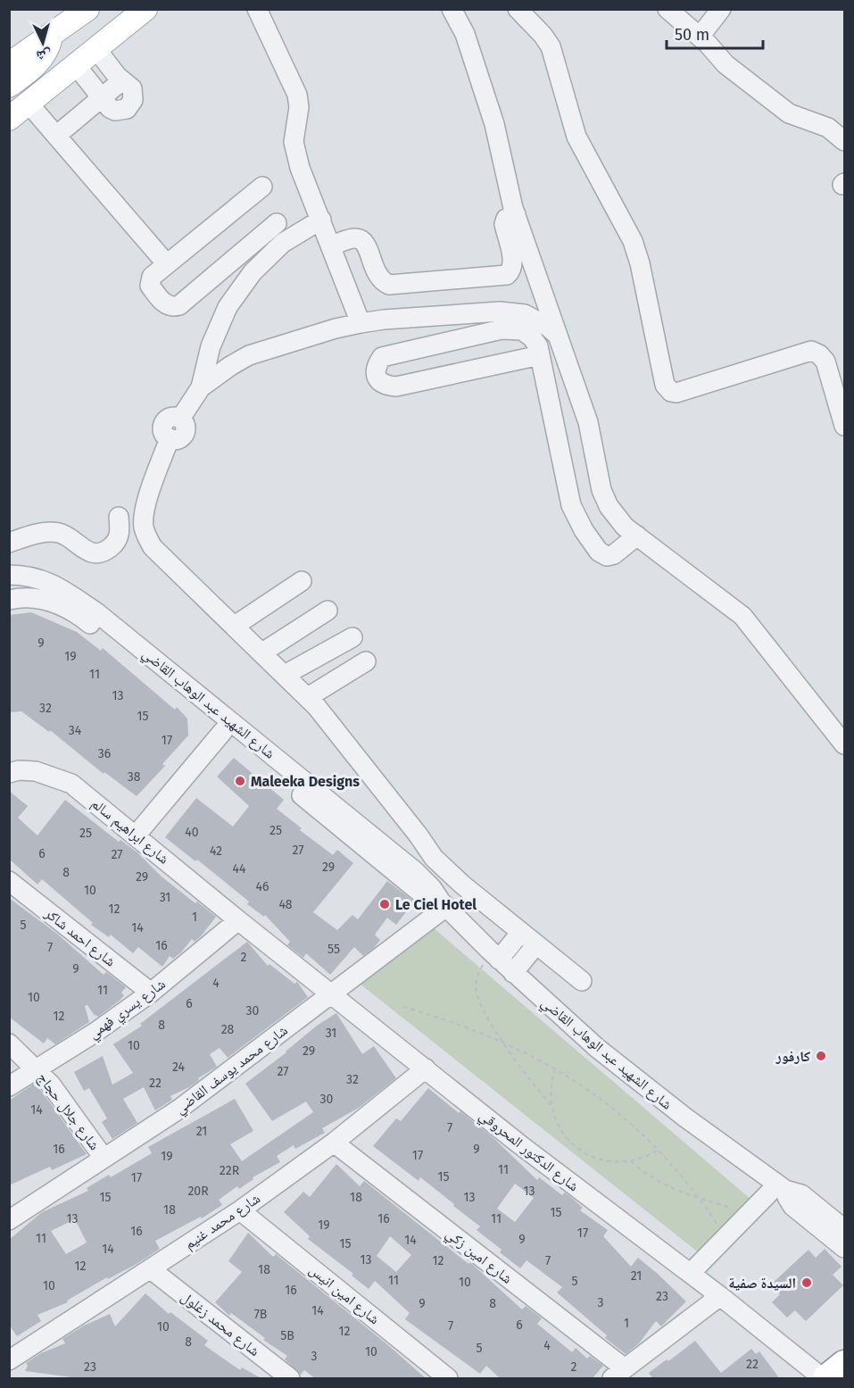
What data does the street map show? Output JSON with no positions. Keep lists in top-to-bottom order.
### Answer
{
  "streets": {
    "street": [
      "شارع الشهيد عبد الوهاب القاضي",
      "شارع ابراهيم سالم",
      "شارع احمد شاكر",
      "شارع يسري فهمي",
      "شارع محمد يوسف القاضي",
      "شارع جلال حجاج",
      "شارع الدكتور المحروقي",
      "شارع محمد غنيم",
      "شارع امين زكي",
      "شارع امين انيس",
      "شارع محمد زغلول"
    ]
  },
  "crossings": [
    ["شارع الشهيد عبد الوهاب القاضي", "شارع محمد يوسف القاضي"],
    ["شارع ابراهيم سالم", "شارع يسري فهمي"],
    ["شارع ابراهيم سالم", "شارع الدكتور المحروقي"],
    ["شارع احمد شاكر", "شارع يسري فهمي"],
    ["شارع يسري فهمي", "شارع جلال حجاج"],
    ["شارع يسري فهمي", "شارع الدكتور المحروقي"],
    ["شارع محمد يوسف القاضي", "شارع جلال حجاج"],
    ["شارع محمد يوسف القاضي", "شارع الدكتور المحروقي"],
    ["شارع الدكتور المحروقي", "شارع محمد غنيم"],
    ["شارع محمد غنيم", "شارع امين زكي"],
    ["شارع محمد غنيم", "شارع امين انيس"],
    ["شارع محمد غنيم", "شارع محمد زغلول"]
  ],
  "places": [
    "Maleeka Designs",
    "Le Ciel Hotel",
    "كارفور",
    "السيدة صفية"
  ],
  "house_numbers": [
    "9",
    "19",
    "11",
    "13",
    "32",
    "15",
    "34",
    "17",
    "36",
    "38",
    "25",
    "40",
    "25",
    "27",
    "42",
    "6",
    "27",
    "29",
    "44",
    "8",
    "29",
    "46",
    "10",
    "31",
    "48",
    "12",
    "1",
    "5",
    "14",
    "16",
    "7",
    "55",
    "2",
    "9",
    "4",
    "11",
    "10",
    "6",
    "30",
    "12",
    "8",
    "28",
    "31",
    "10",
    "29",
    "24",
    "27",
    "32",
    "22",
    "30",
    "14",
    "7",
    "21",
    "16",
    "9",
    "17",
    "19",
    "11",
    "22R",
    "15",
    "17",
    "20R",
    "13",
    "15",
    "18",
    "13",
    "18",
    "15",
    "13",
    "16",
    "11",
    "19",
    "16",
    "17",
    "11",
    "9",
    "14",
    "15",
    "14",
    "13",
    "12",
    "7",
    "12",
    "18",
    "21",
    "11",
    "5",
    "10",
    "10",
    "16",
    "23",
    "3",
    "9",
    "8",
    "14",
    "7B",
    "1",
    "6",
    "7",
    "10",
    "12",
    "5B",
    "8",
    "4",
    "5",
    "10",
    "3",
    "22",
    "23",
    "2"
  ],
  "scale_bar": "50 m",
  "north": "bottom"
}
